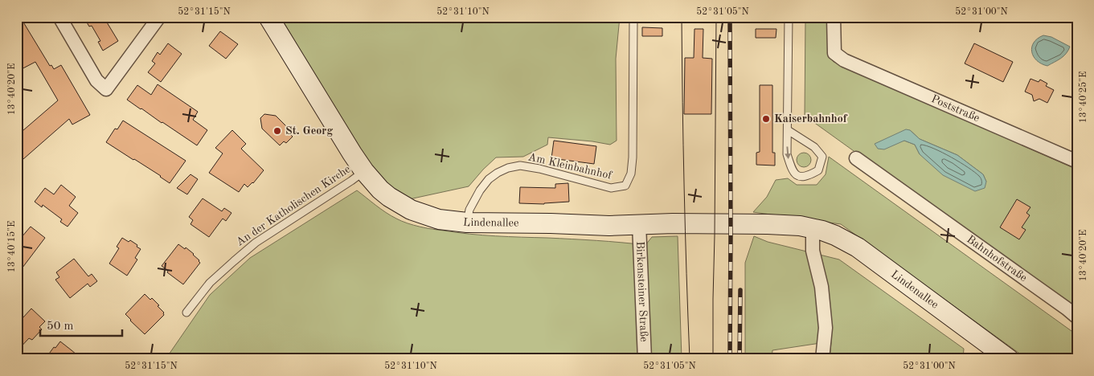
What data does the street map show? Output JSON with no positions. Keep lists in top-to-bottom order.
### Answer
{
  "streets": {
    "street": [
      "Poststraße",
      "Lindenallee",
      "Bahnhofstraße",
      "Birkensteiner Straße"
    ],
    "lane": ["Am Kleinbahnhof", "An der Katholischen Kirche"]
  },
  "crossings": [
    ["Am Kleinbahnhof", "Lindenallee"],
    ["An der Katholischen Kirche", "Lindenallee"],
    ["Lindenallee", "Birkensteiner Straße"]
  ],
  "places": ["Kaiserbahnhof", "St. Georg"],
  "scale_bar": "50 m",
  "coordinates": [
    "52°31'15\"N",
    "52°31'10\"N",
    "52°31'05\"N",
    "52°31'00\"N",
    "13°40'20\"E",
    "13°40'25\"E",
    "13°40'15\"E"
  ]
}
